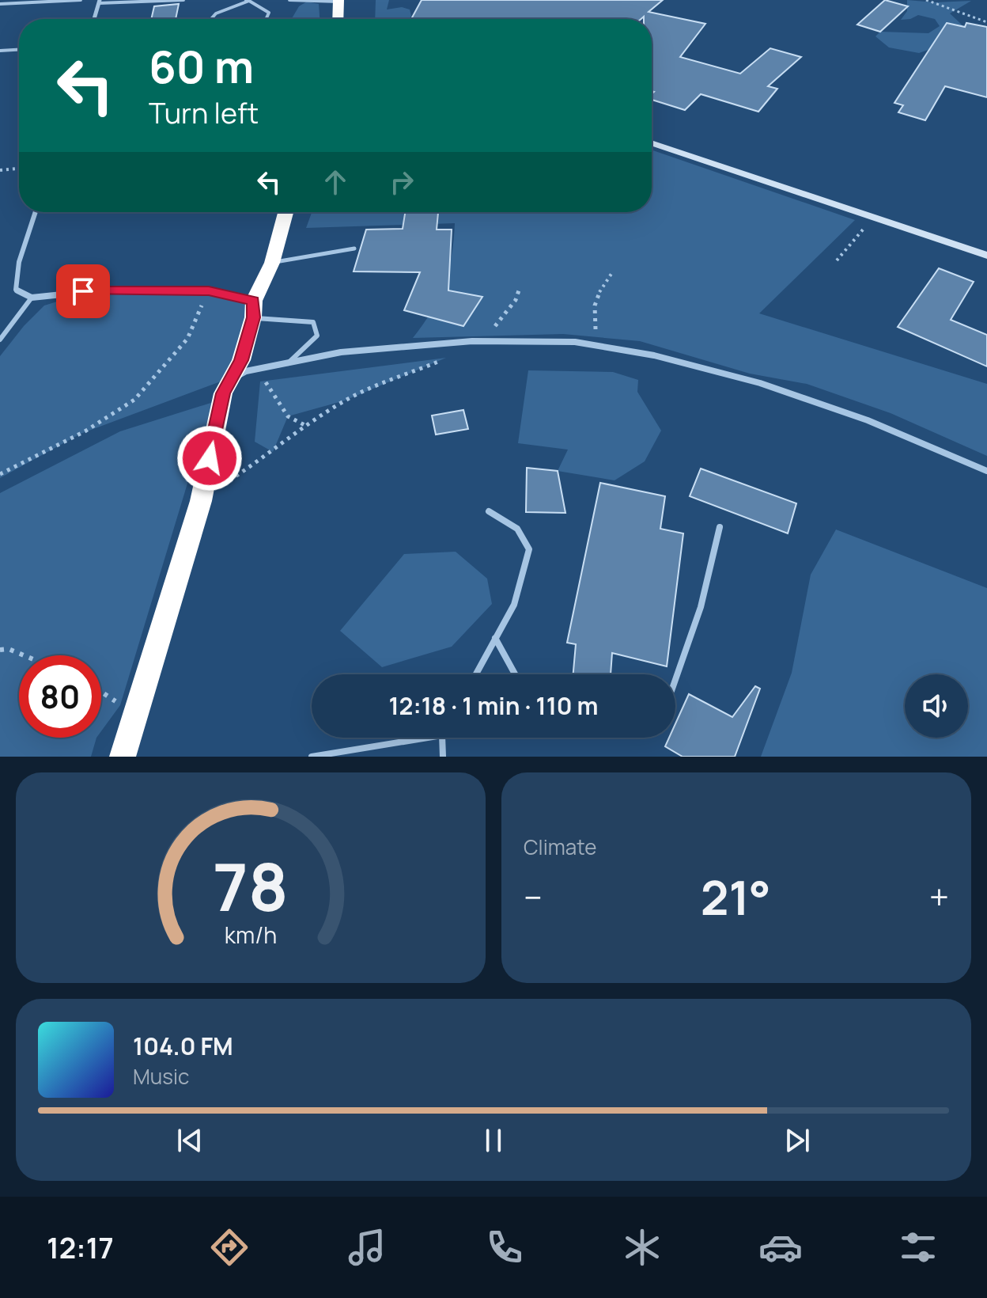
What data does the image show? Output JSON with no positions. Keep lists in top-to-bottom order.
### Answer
{
  "page": {
    "turn": ["60 m", "Turn left"],
    "limit": "80",
    "trip": "12:18 · 1 min · 110 m",
    "tile": "Climate",
    "heat": ["−", "21°", "+"],
    "song": ["104.0 FM", "Music"],
    "tabs": "12:17",
    "gauge": ["78", "km/h"]
  }
}
